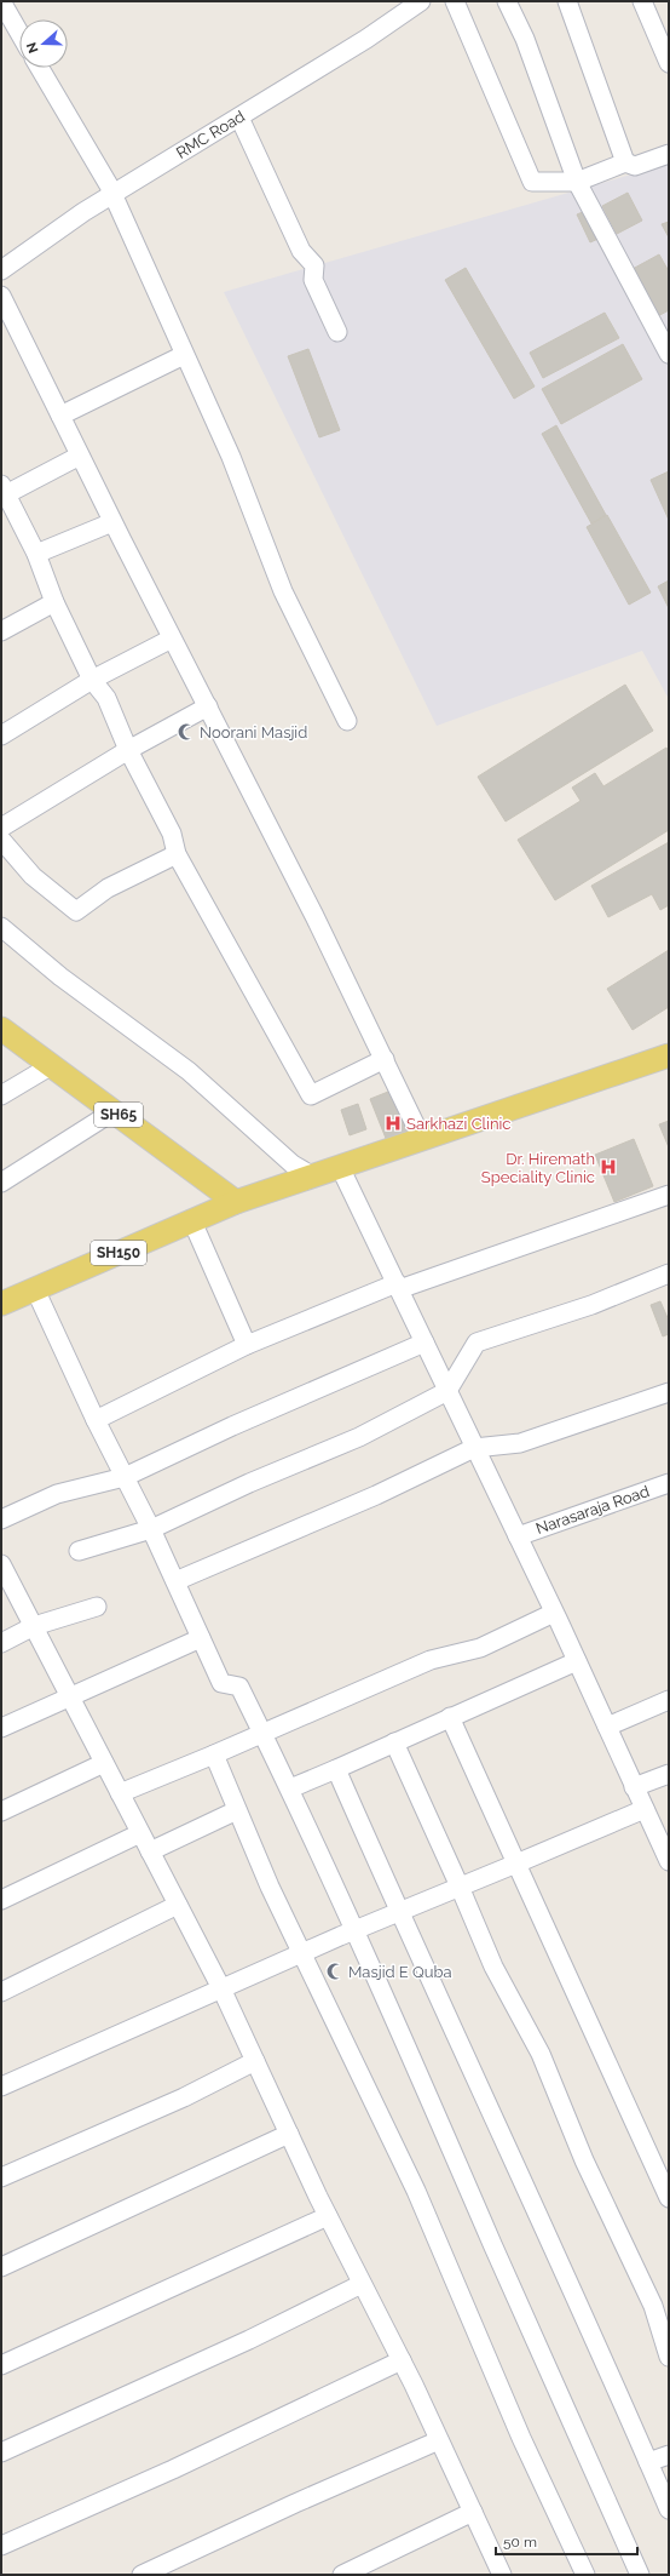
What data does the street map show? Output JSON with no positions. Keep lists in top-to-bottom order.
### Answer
{
  "streets": {
    "main road": ["SH65", "SH150"],
    "street": ["RMC Road", "Narasaraja Road"]
  },
  "crossings": [
    ["SH65", "SH150"]
  ],
  "places": {
    "mosque": ["Noorani Masjid", "Masjid E Quba"],
    "hospital": ["Sarkhazi Clinic", "Dr. Hiremath Speciality Clinic"]
  },
  "scale_bar": "50 m",
  "north": "left"
}
